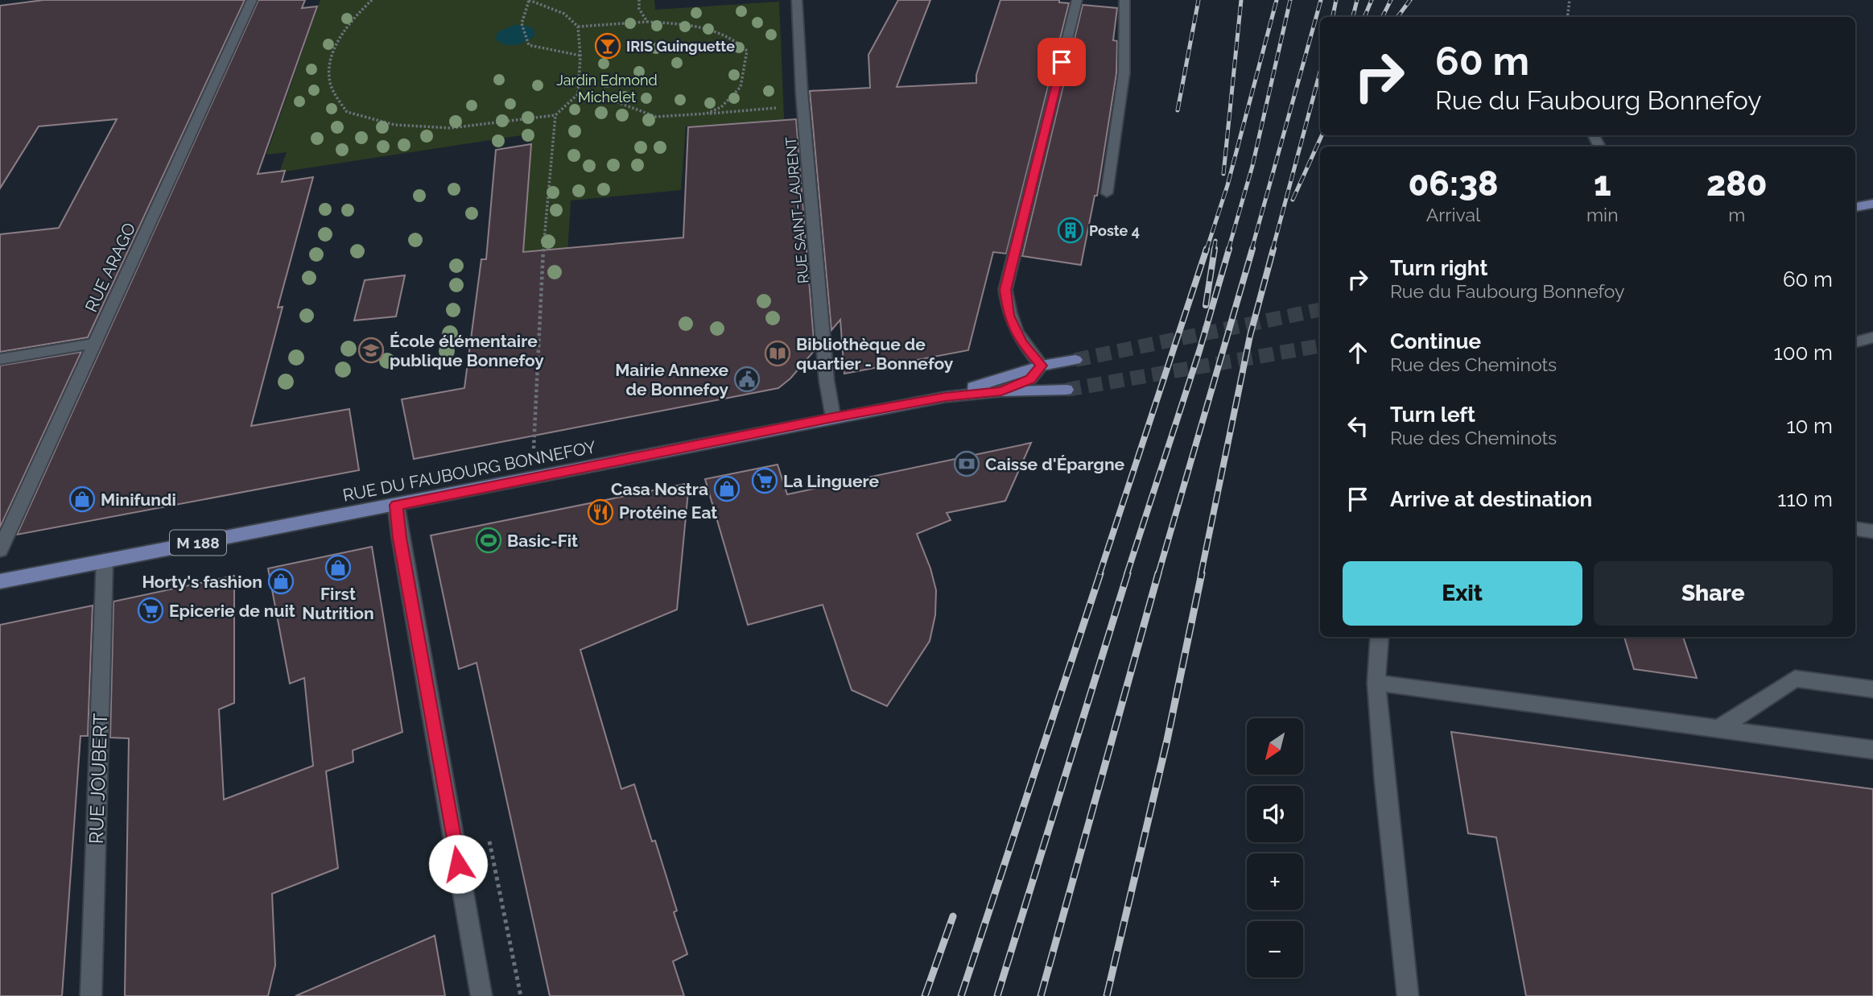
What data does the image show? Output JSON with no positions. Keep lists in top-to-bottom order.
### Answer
{
  "streets": {
    "main road": ["RUE DU FAUBOURG BONNEFOY", "M 188"],
    "street": ["RUE SAINT-LAURENT", "RUE ARAGO", "RUE JOUBERT"]
  },
  "crossings": [
    ["RUE SAINT-LAURENT", "RUE DU FAUBOURG BONNEFOY"],
    ["RUE DU FAUBOURG BONNEFOY", "RUE JOUBERT"]
  ],
  "parks": ["Jardin Edmond Michelet"],
  "places": {
    "bar": ["IRIS Guinguette"],
    "building": ["Poste 4"],
    "school or university": ["École élémentaire publique Bonnefoy"],
    "library": ["Bibliothèque de quartier - Bonnefoy"],
    "public building": ["Mairie Annexe de Bonnefoy"],
    "bank": ["Caisse d'Épargne"],
    "supermarket": ["La Linguere", "Epicerie de nuit"],
    "shop": [
      "Casa Nostra",
      "Minifundi",
      "First Nutrition",
      "Horty's fashion"
    ],
    "restaurant": ["Protéine Eat"],
    "sports": ["Basic-Fit"]
  },
  "north": "bottom left",
  "page": {
    "turn": ["60 m", "Rue du Faubourg Bonnefoy"],
    "eta": [
      "06:38",
      "Arrival",
      "1",
      "min",
      "280",
      "m"
    ],
    "list": [
      {
        "name": "Turn right",
        "note": "Rue du Faubourg Bonnefoy",
        "value": "60 m"
      },
      {
        "name": "Continue",
        "note": "Rue des Cheminots",
        "value": "100 m"
      },
      {
        "name": "Turn left",
        "note": "Rue des Cheminots",
        "value": "10 m"
      },
      {
        "name": "Arrive at destination",
        "value": "110 m"
      }
    ],
    "buttons": ["Exit", "Share"],
    "map_buttons": ["+", "−"]
  }
}
